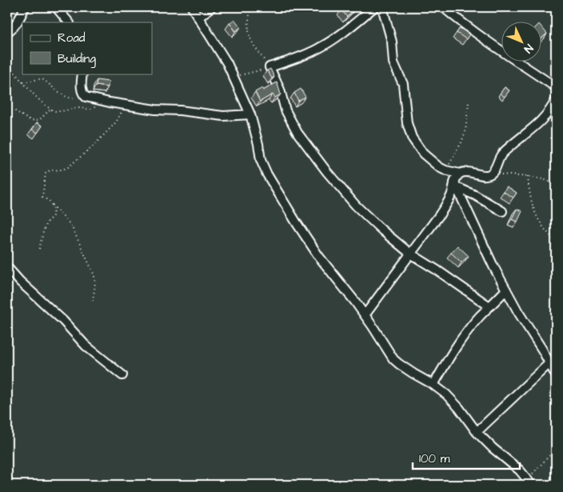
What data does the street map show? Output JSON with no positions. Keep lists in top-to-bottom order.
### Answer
{
  "legend": ["Road", "Building"],
  "scale_bar": "100 m",
  "north": "bottom right"
}
